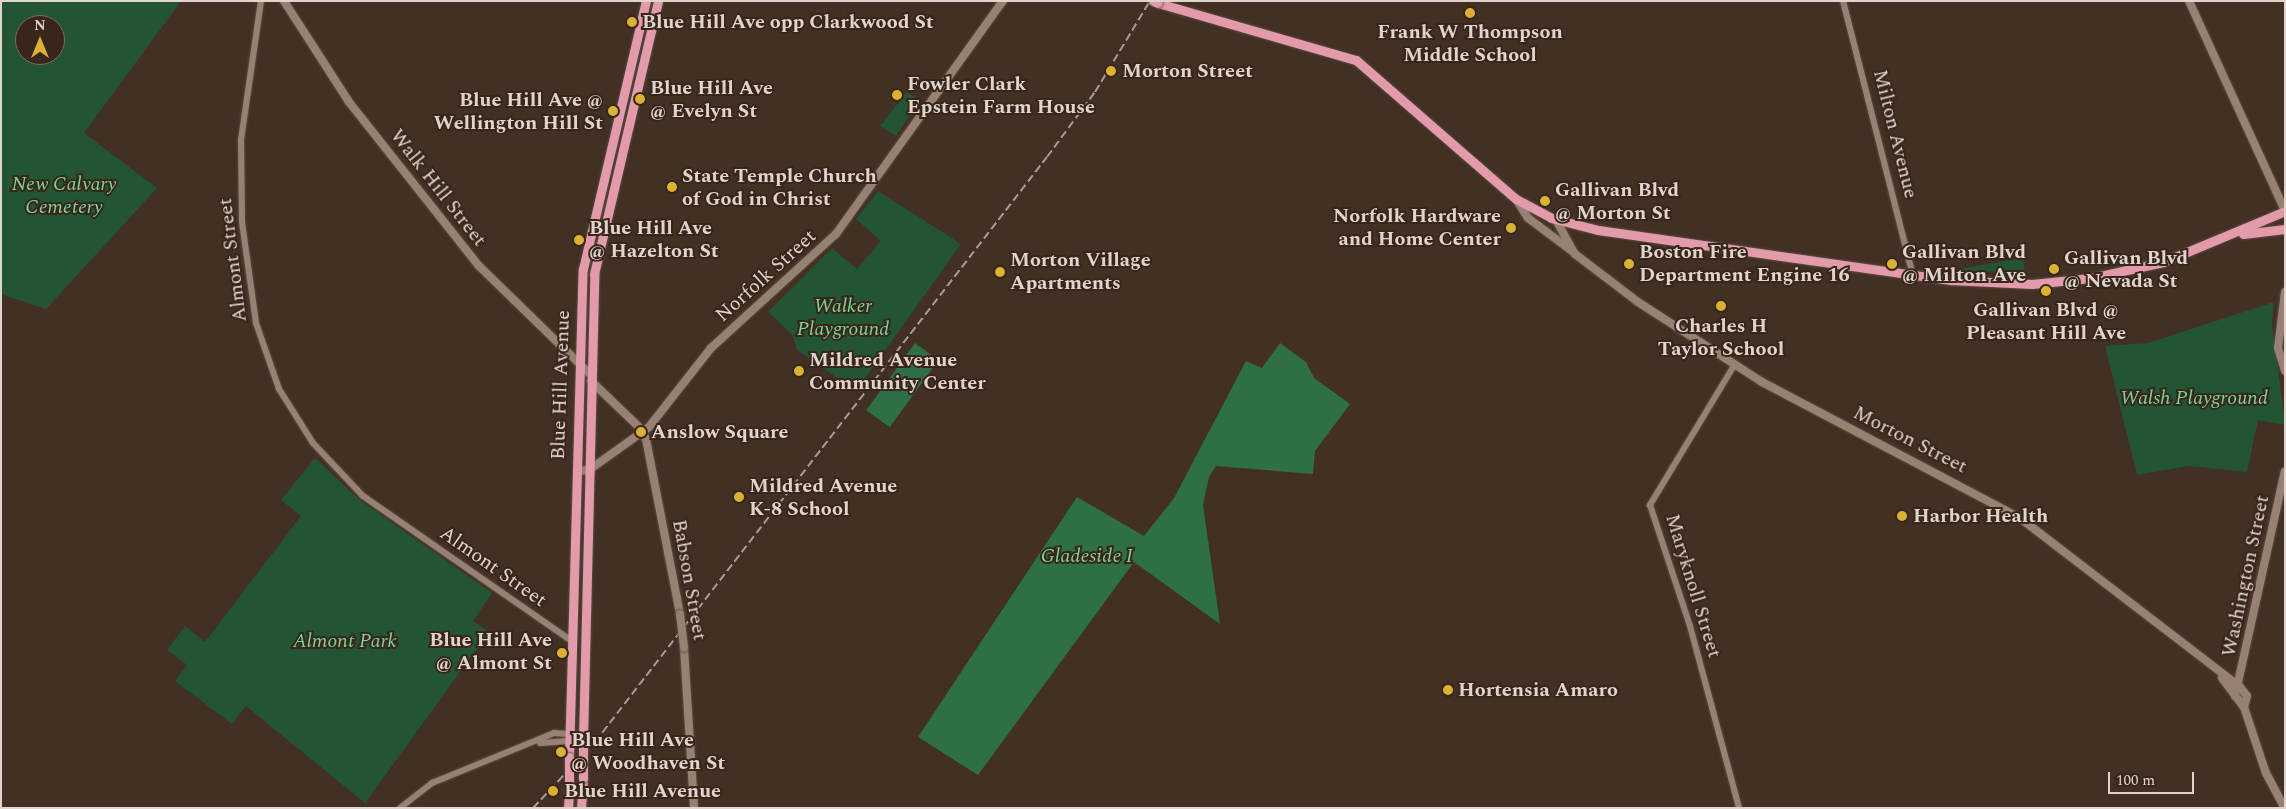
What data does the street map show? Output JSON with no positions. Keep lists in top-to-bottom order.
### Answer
{
  "streets": {
    "highway": ["Blue Hill Avenue", "Morton Street"],
    "main road": [
      "Walk Hill Street",
      "Norfolk Street",
      "Washington Street",
      "Babson Street"
    ],
    "street": ["Milton Avenue", "Almont Street", "Maryknoll Street"]
  },
  "crossings": [
    ["Walk Hill Street", "Blue Hill Avenue"],
    ["Almont Street", "Blue Hill Avenue"],
    ["Norfolk Street", "Blue Hill Avenue"],
    ["Norfolk Street", "Babson Street"],
    ["Morton Street", "Washington Street"],
    ["Morton Street", "Maryknoll Street"]
  ],
  "parks": [
    "New Calvary Cemetery",
    "Walker Playground",
    "Walsh Playground",
    "Gladeside I",
    "Almont Park"
  ],
  "places": [
    "Frank W Thompson Middle School",
    "Blue Hill Ave opp Clarkwood St",
    "Morton Street",
    "Fowler Clark Epstein Farm House",
    "Blue Hill Ave @ Evelyn St",
    "Blue Hill Ave @ Wellington Hill St",
    "State Temple Church of God in Christ",
    "Gallivan Blvd @ Morton St",
    "Norfolk Hardware and Home Center",
    "Blue Hill Ave @ Hazelton St",
    "Boston Fire Department Engine 16",
    "Gallivan Blvd @ Milton Ave",
    "Gallivan Blvd @ Nevada St",
    "Morton Village Apartments",
    "Gallivan Blvd @ Pleasant Hill Ave",
    "Charles H Taylor School",
    "Mildred Avenue Community Center",
    "Anslow Square",
    "Mildred Avenue K-8 School",
    "Harbor Health",
    "Blue Hill Ave @ Almont St",
    "Hortensia Amaro",
    "Blue Hill Ave @ Woodhaven St",
    "Blue Hill Avenue"
  ],
  "scale_bar": "100 m",
  "north": "top"
}
